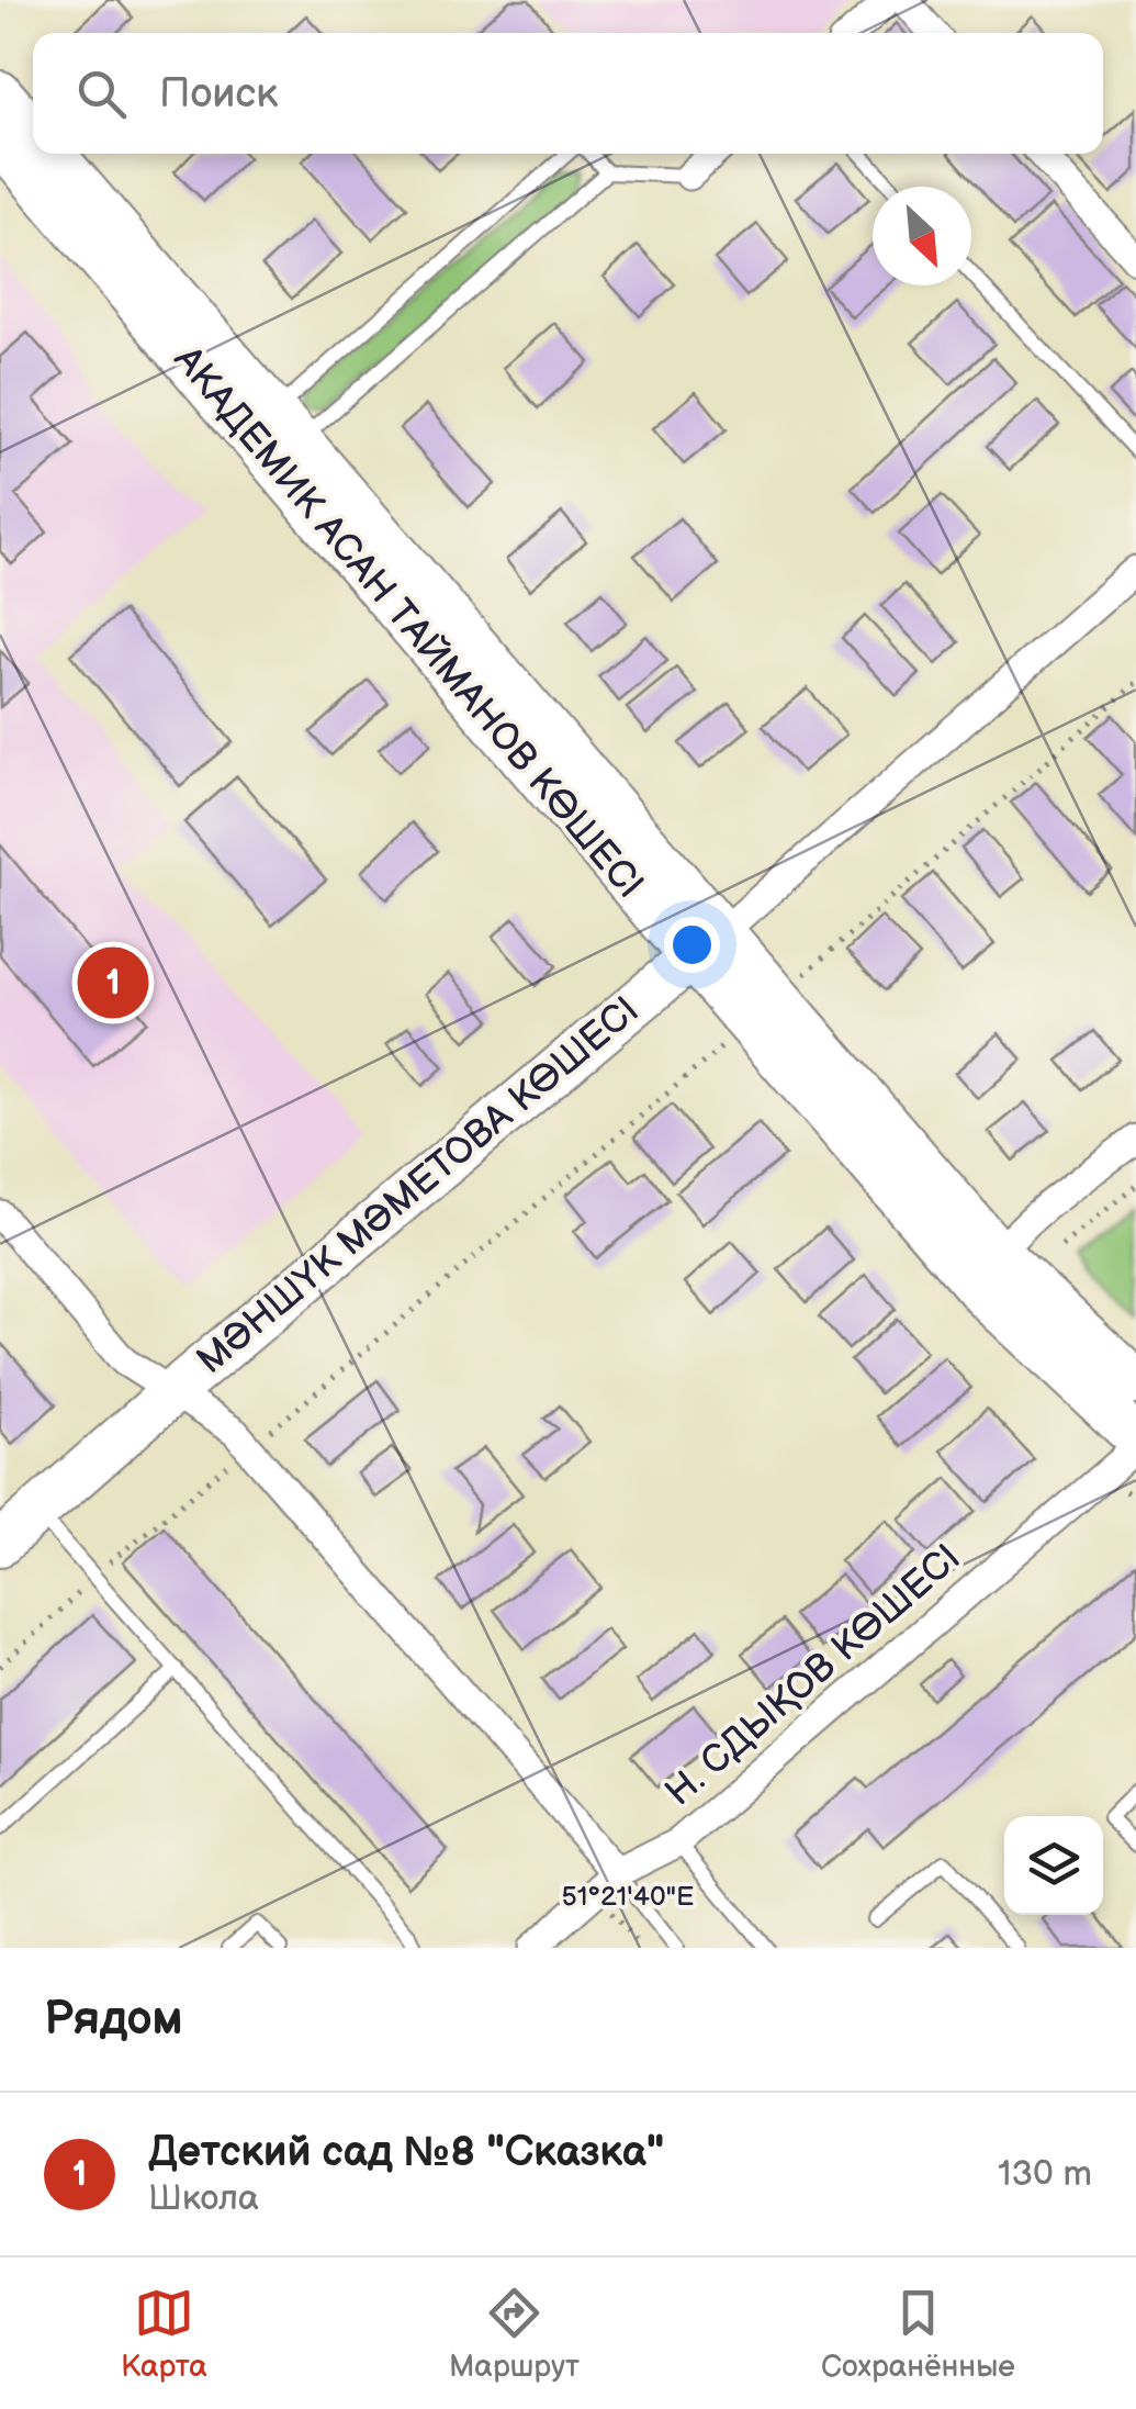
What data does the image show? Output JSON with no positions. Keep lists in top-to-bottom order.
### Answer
{
  "streets": {
    "main road": ["АКАДЕМИК АСАН ТАЙМАНОВ КӨШЕСІ", "МӘНШҮК МӘМЕТОВА КӨШЕСІ"],
    "street": ["Н. СДЫҚОВ КӨШЕСІ"]
  },
  "crossings": [
    ["АКАДЕМИК АСАН ТАЙМАНОВ КӨШЕСІ", "МӘНШҮК МӘМЕТОВА КӨШЕСІ"]
  ],
  "north": "bottom right",
  "page": {
    "search": "Поиск",
    "pins": "1",
    "heading": "Рядом",
    "list": [
      {
        "mark": "1",
        "name": "Детский сад №8 \"Сказка\"",
        "note": "Школа",
        "value": "130 m"
      }
    ],
    "nav": ["Карта", "Маршрут", "Сохранённые"]
  },
  "coordinates": ["51°21'40\"E"]
}
